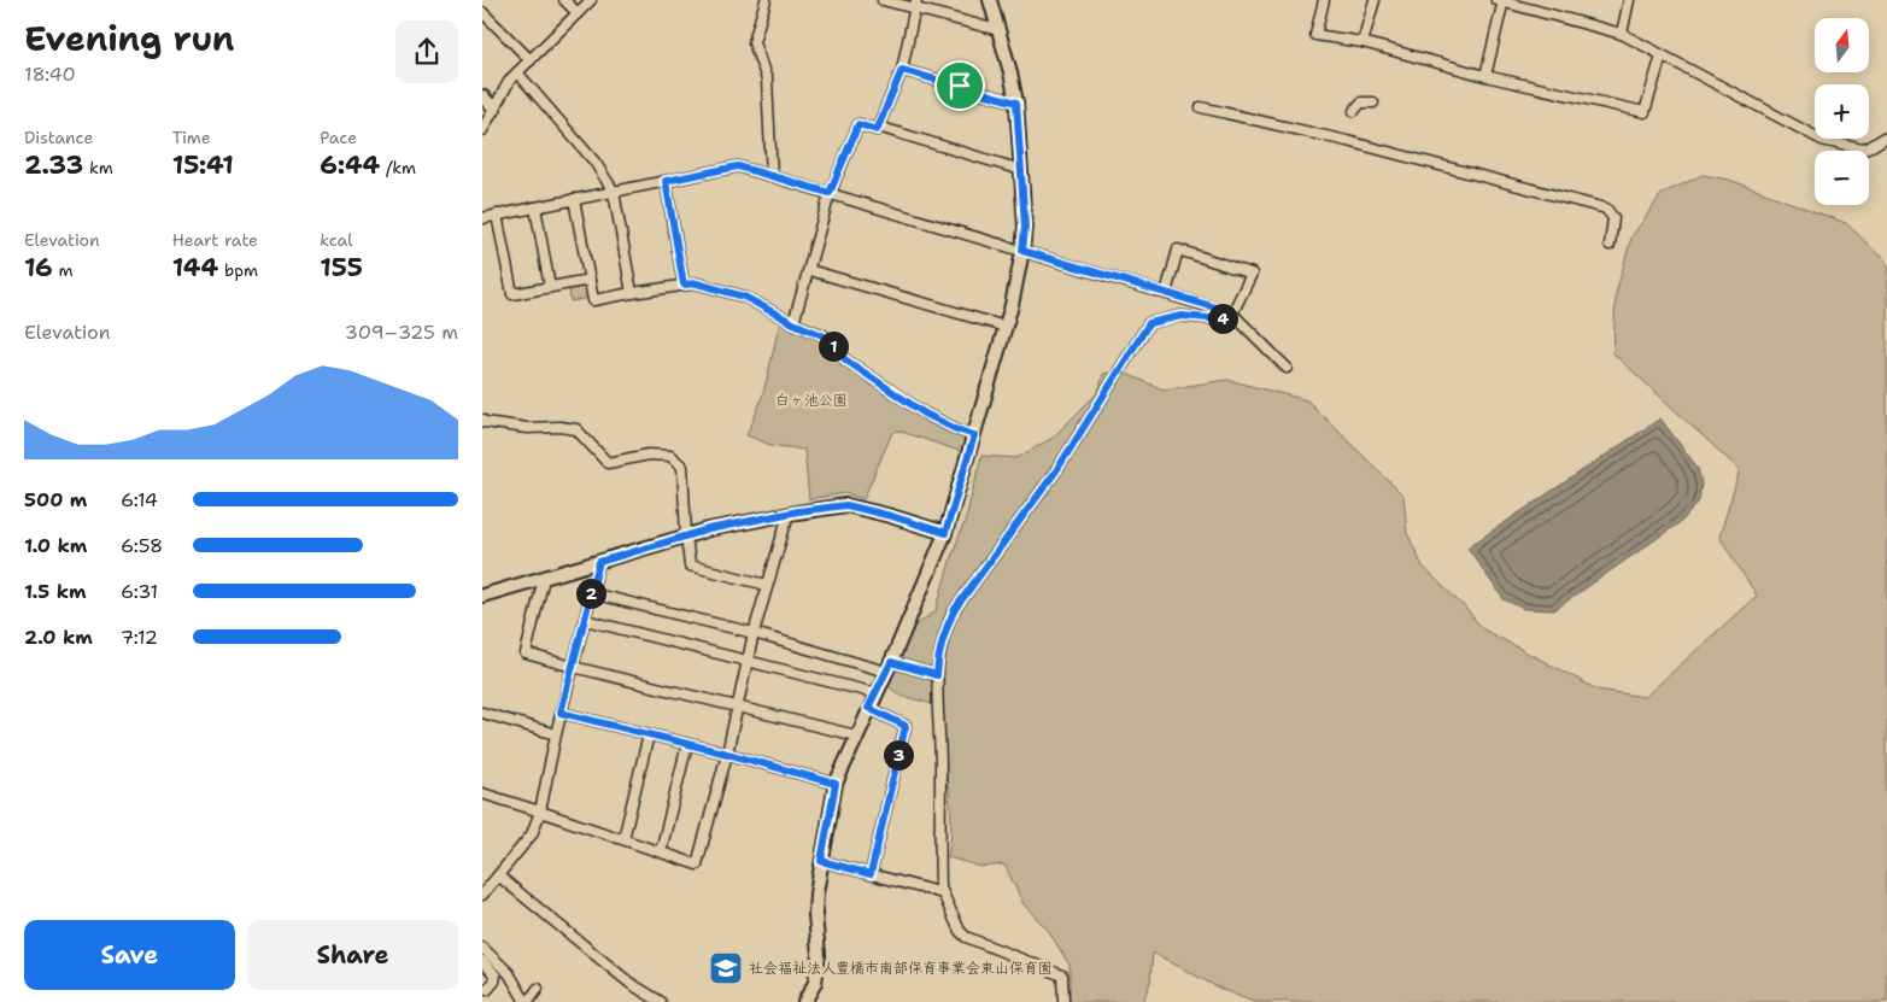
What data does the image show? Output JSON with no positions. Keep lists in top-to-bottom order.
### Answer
{
  "parks": ["白ヶ池公園"],
  "places": {
    "school or university": ["社会福祉法人豊橋市南部保育事業会東山保育園"]
  },
  "north": "top",
  "page": {
    "heading": ["Evening run", "18:40"],
    "map_buttons": ["+", "−"],
    "stats": [
      ["Distance", "2.33 km"],
      ["Time", "15:41"],
      ["Pace", "6:44 /km"],
      ["Elevation", "16 m"],
      ["Heart rate", "144 bpm"],
      ["kcal", "155"]
    ],
    "pins": [
      "4",
      "1",
      "2",
      "3"
    ],
    "chart": ["Elevation", "309–325 m"],
    "list": [
      {
        "name": "500 m",
        "note": "6:14"
      },
      {
        "name": "1.0 km",
        "note": "6:58"
      },
      {
        "name": "1.5 km",
        "note": "6:31"
      },
      {
        "name": "2.0 km",
        "note": "7:12"
      }
    ],
    "buttons": ["Save", "Share"]
  }
}
